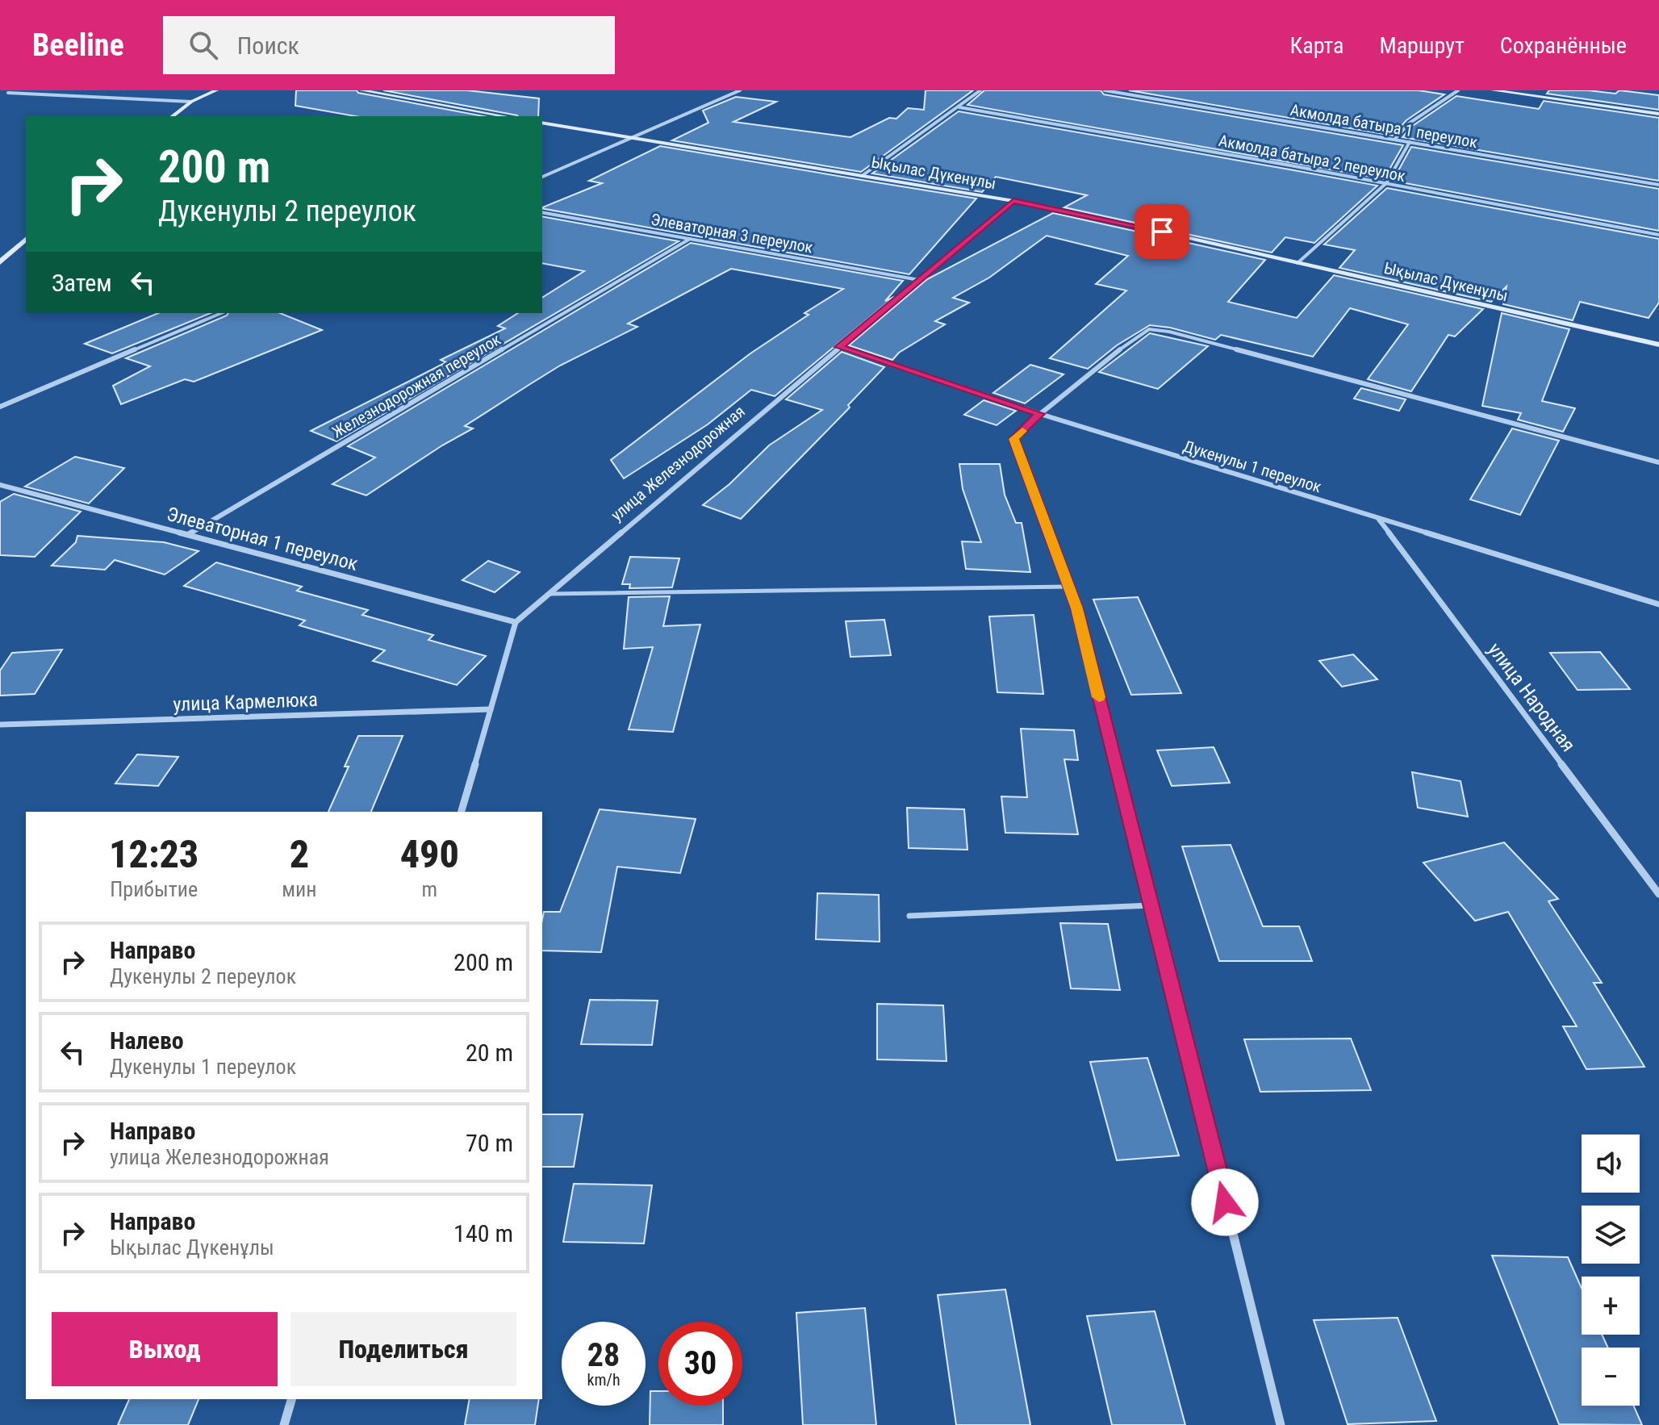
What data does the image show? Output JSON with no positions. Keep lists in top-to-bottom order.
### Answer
{
  "streets": {
    "street": [
      "Акмолда батыра 1 переулок",
      "Акмолда батыра 2 переулок",
      "Ықылас Дүкенұлы",
      "Элеваторная 3 переулок",
      "Железнодорожная переулок",
      "улица Железнодорожная",
      "Дукенулы 1 переулок",
      "Элеваторная 1 переулок",
      "улица Народная",
      "улица Кармелюка"
    ]
  },
  "crossings": [
    ["Ықылас Дүкенұлы", "улица Железнодорожная"],
    ["Элеваторная 3 переулок", "Железнодорожная переулок"],
    ["Элеваторная 3 переулок", "улица Железнодорожная"],
    ["Железнодорожная переулок", "Элеваторная 1 переулок"],
    ["улица Железнодорожная", "Дукенулы 1 переулок"],
    ["улица Железнодорожная", "Элеваторная 1 переулок"],
    ["Дукенулы 1 переулок", "улица Народная"]
  ],
  "page": {
    "header": "Beeline",
    "search": "Поиск",
    "nav": ["Карта", "Маршрут", "Сохранённые"],
    "turn": ["200 m", "Дукенулы 2 переулок"],
    "then": "Затем",
    "eta": [
      "12:23",
      "Прибытие",
      "2",
      "мин",
      "490",
      "m"
    ],
    "list": [
      {
        "name": "Направо",
        "note": "Дукенулы 2 переулок",
        "value": "200 m"
      },
      {
        "name": "Налево",
        "note": "Дукенулы 1 переулок",
        "value": "20 m"
      },
      {
        "name": "Направо",
        "note": "улица Железнодорожная",
        "value": "70 m"
      },
      {
        "name": "Направо",
        "note": "Ықылас Дүкенұлы",
        "value": "140 m"
      }
    ],
    "map_buttons": ["+", "−"],
    "buttons": ["Выход", "Поделиться"],
    "speed": "28 km/h",
    "limit": "30"
  }
}
